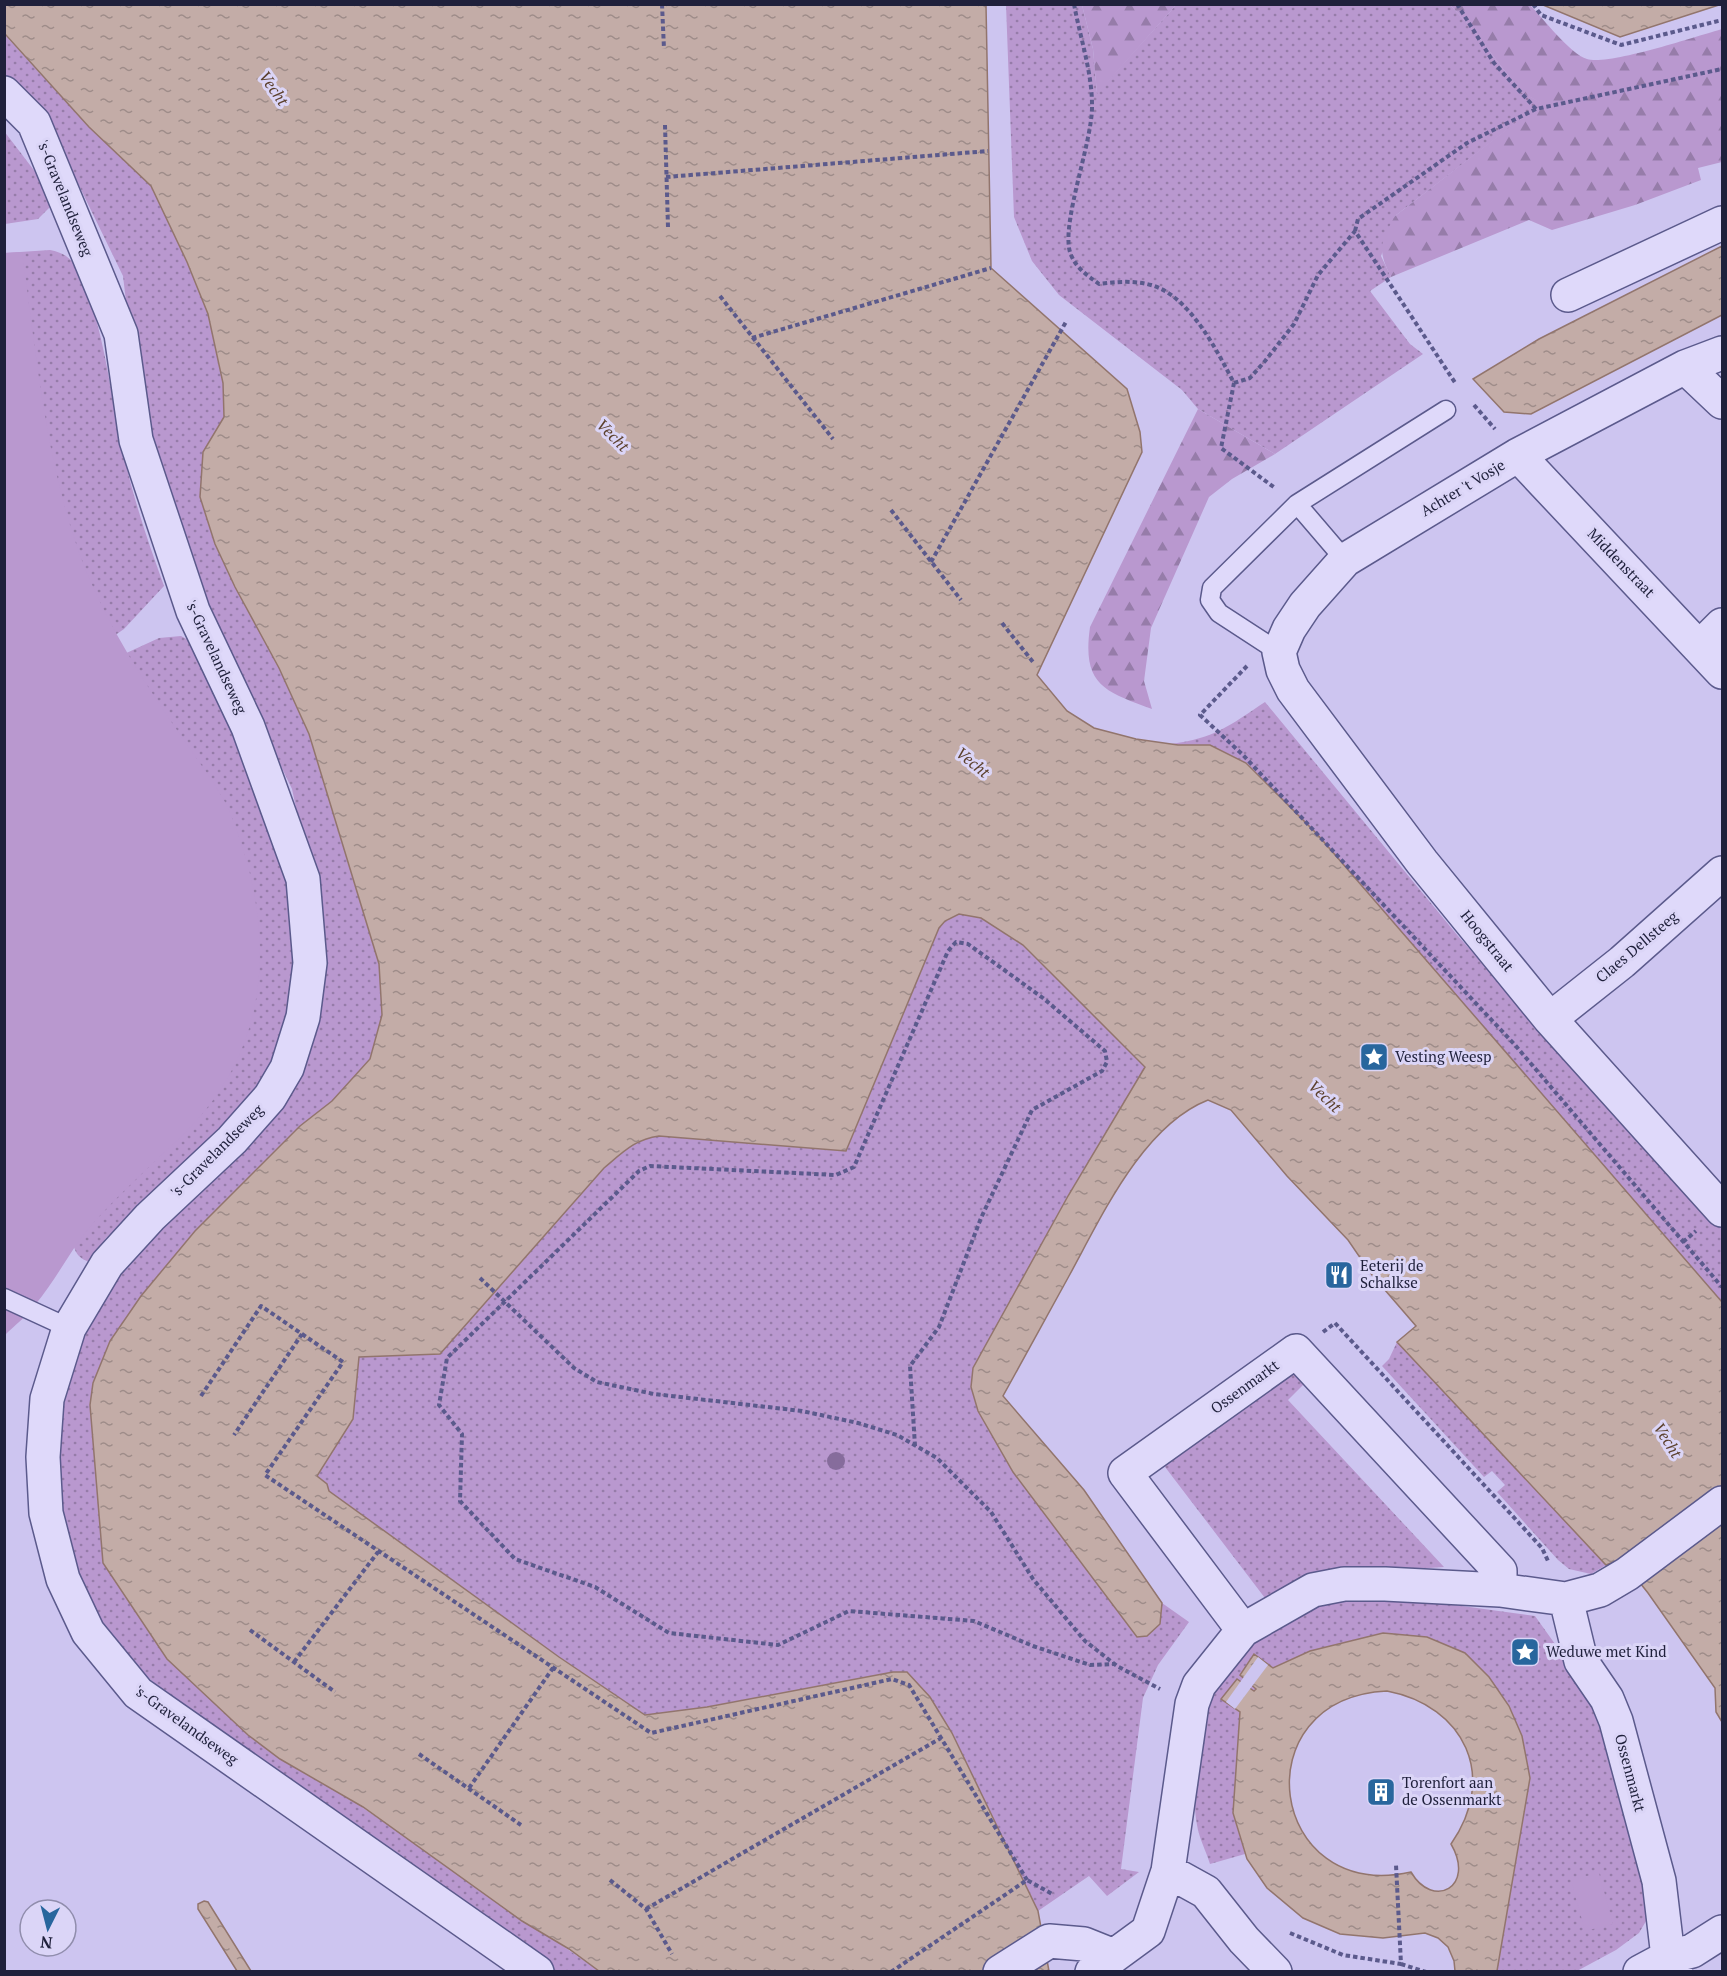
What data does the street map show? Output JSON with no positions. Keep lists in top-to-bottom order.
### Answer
{
  "streets": {
    "street": [
      "'s-Gravelandseweg",
      "Achter 't Vosje",
      "Middenstraat",
      "Hoogstraat",
      "Claes Dellsteeg",
      "Ossenmarkt"
    ]
  },
  "crossings": [
    ["Achter 't Vosje", "Middenstraat"],
    ["Achter 't Vosje", "Hoogstraat"],
    ["Hoogstraat", "Claes Dellsteeg"]
  ],
  "water": ["Vecht"],
  "places": {
    "place": ["Vesting Weesp", "Weduwe met Kind"],
    "restaurant": ["Eeterij de Schalkse"],
    "building": ["Torenfort aan de Ossenmarkt"]
  },
  "north": "bottom"
}
